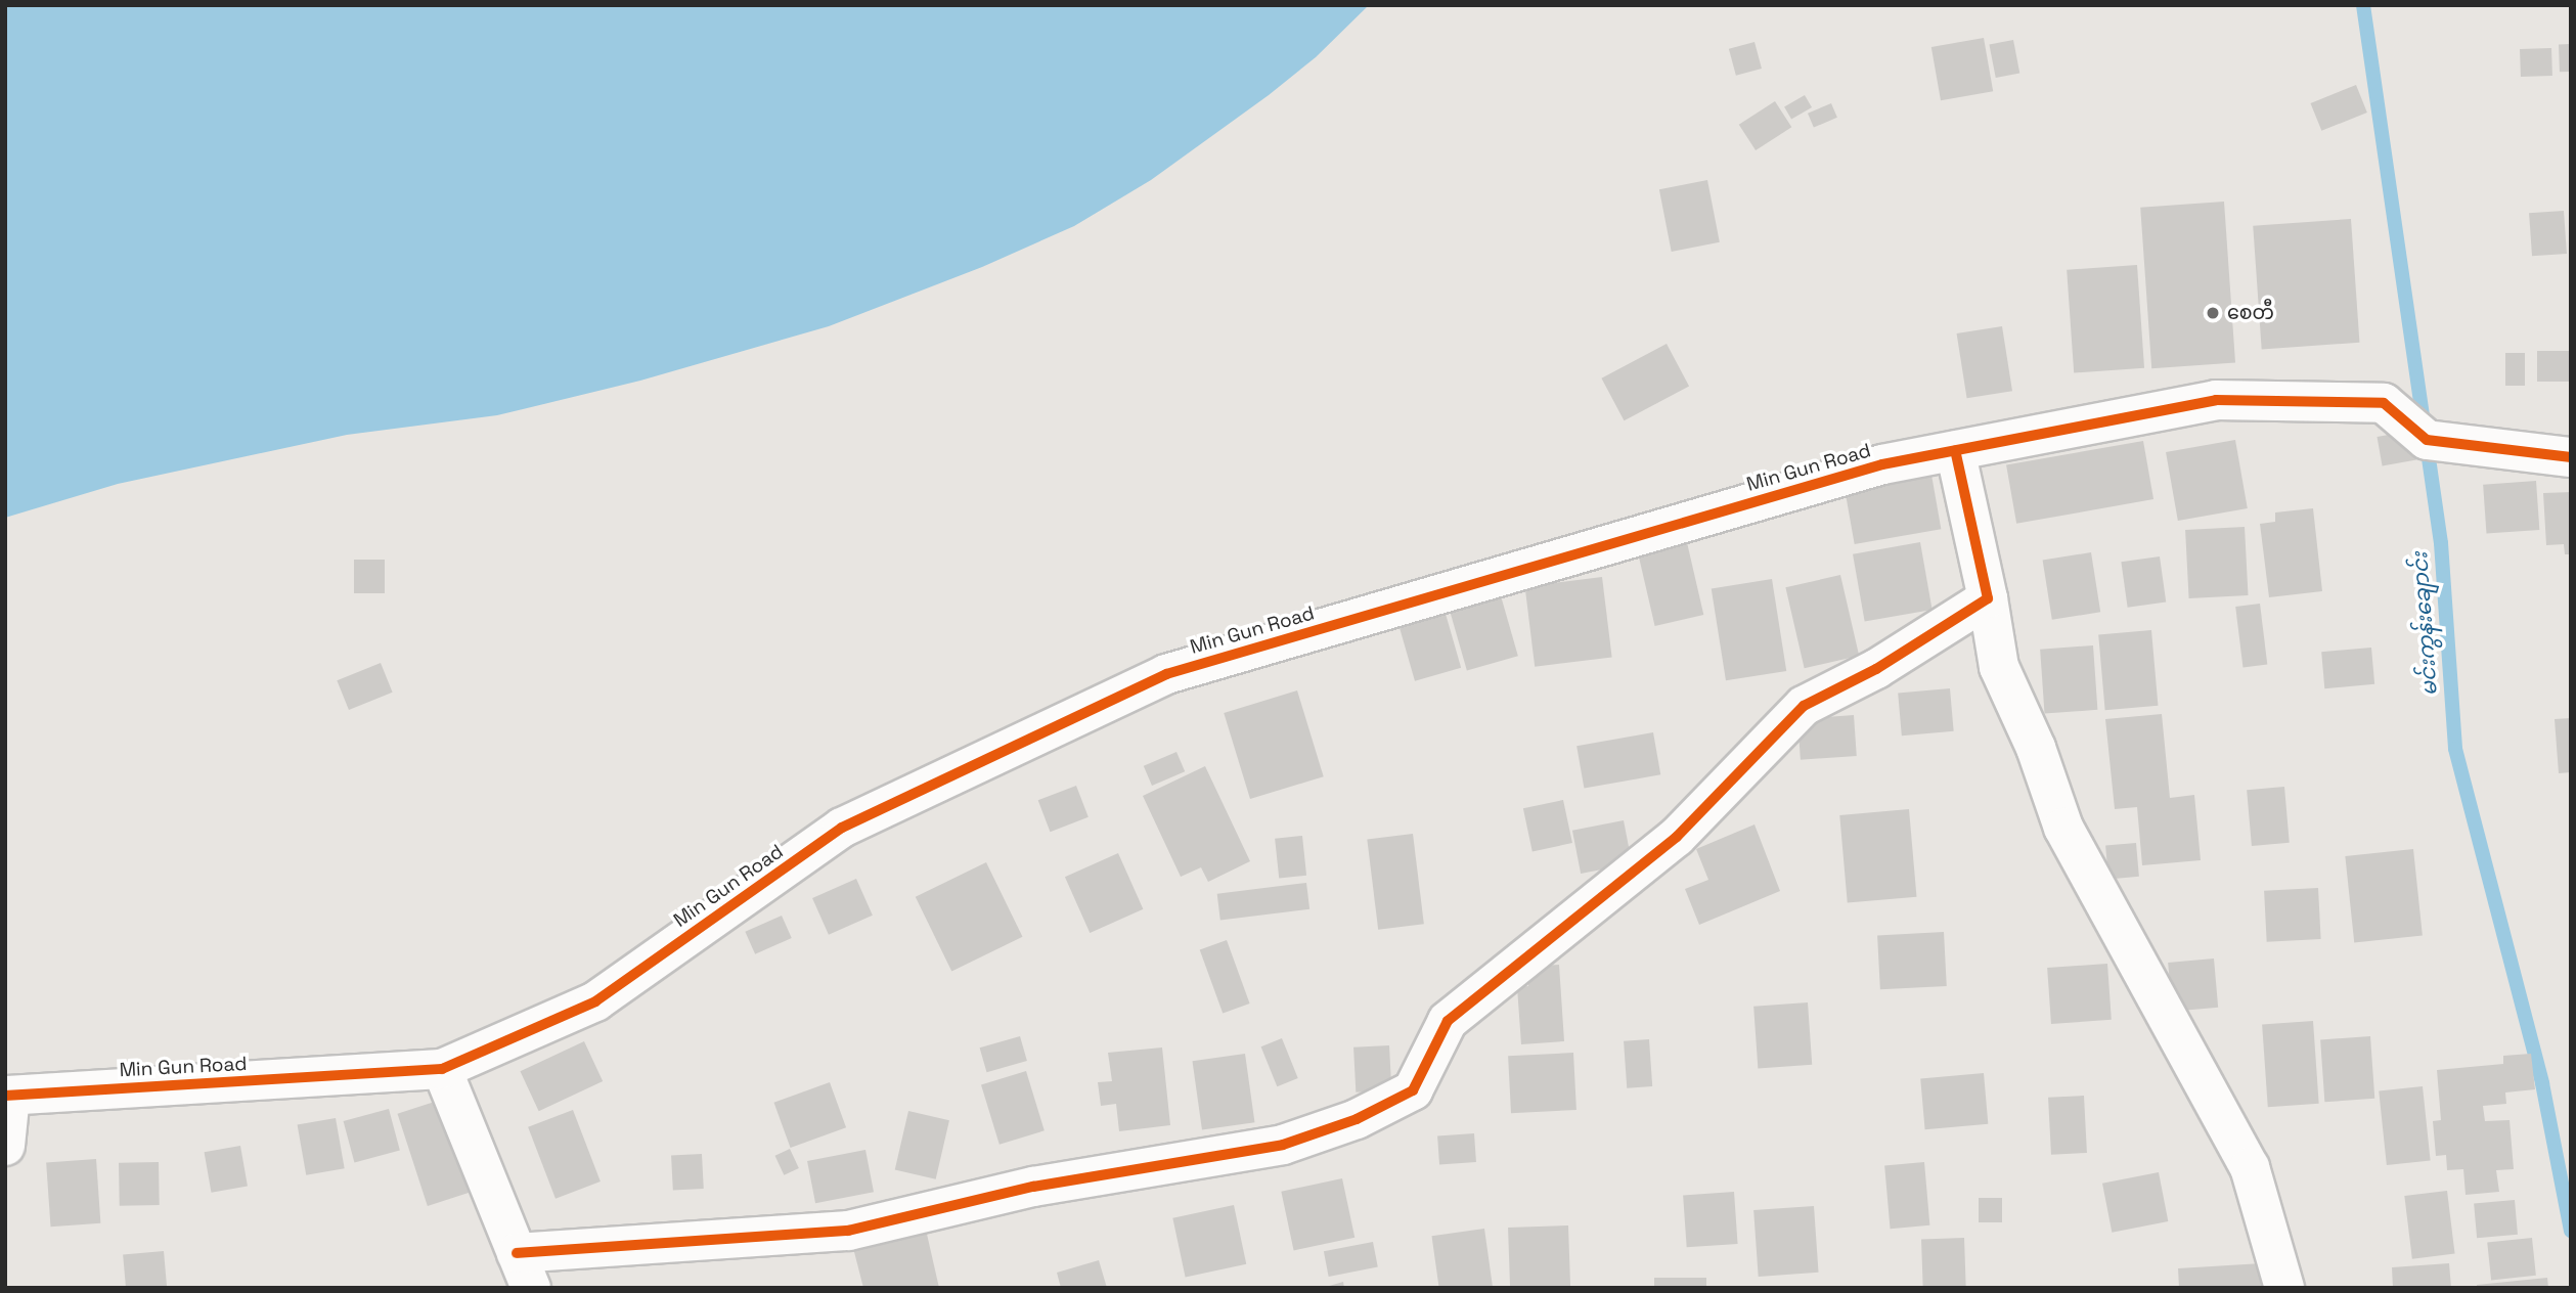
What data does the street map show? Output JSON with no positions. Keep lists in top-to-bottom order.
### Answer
{
  "streets": {
    "street": ["Min Gun Road"]
  },
  "water": ["မင်းကွန်းချောင်း"],
  "places": ["စေတီ"]
}
